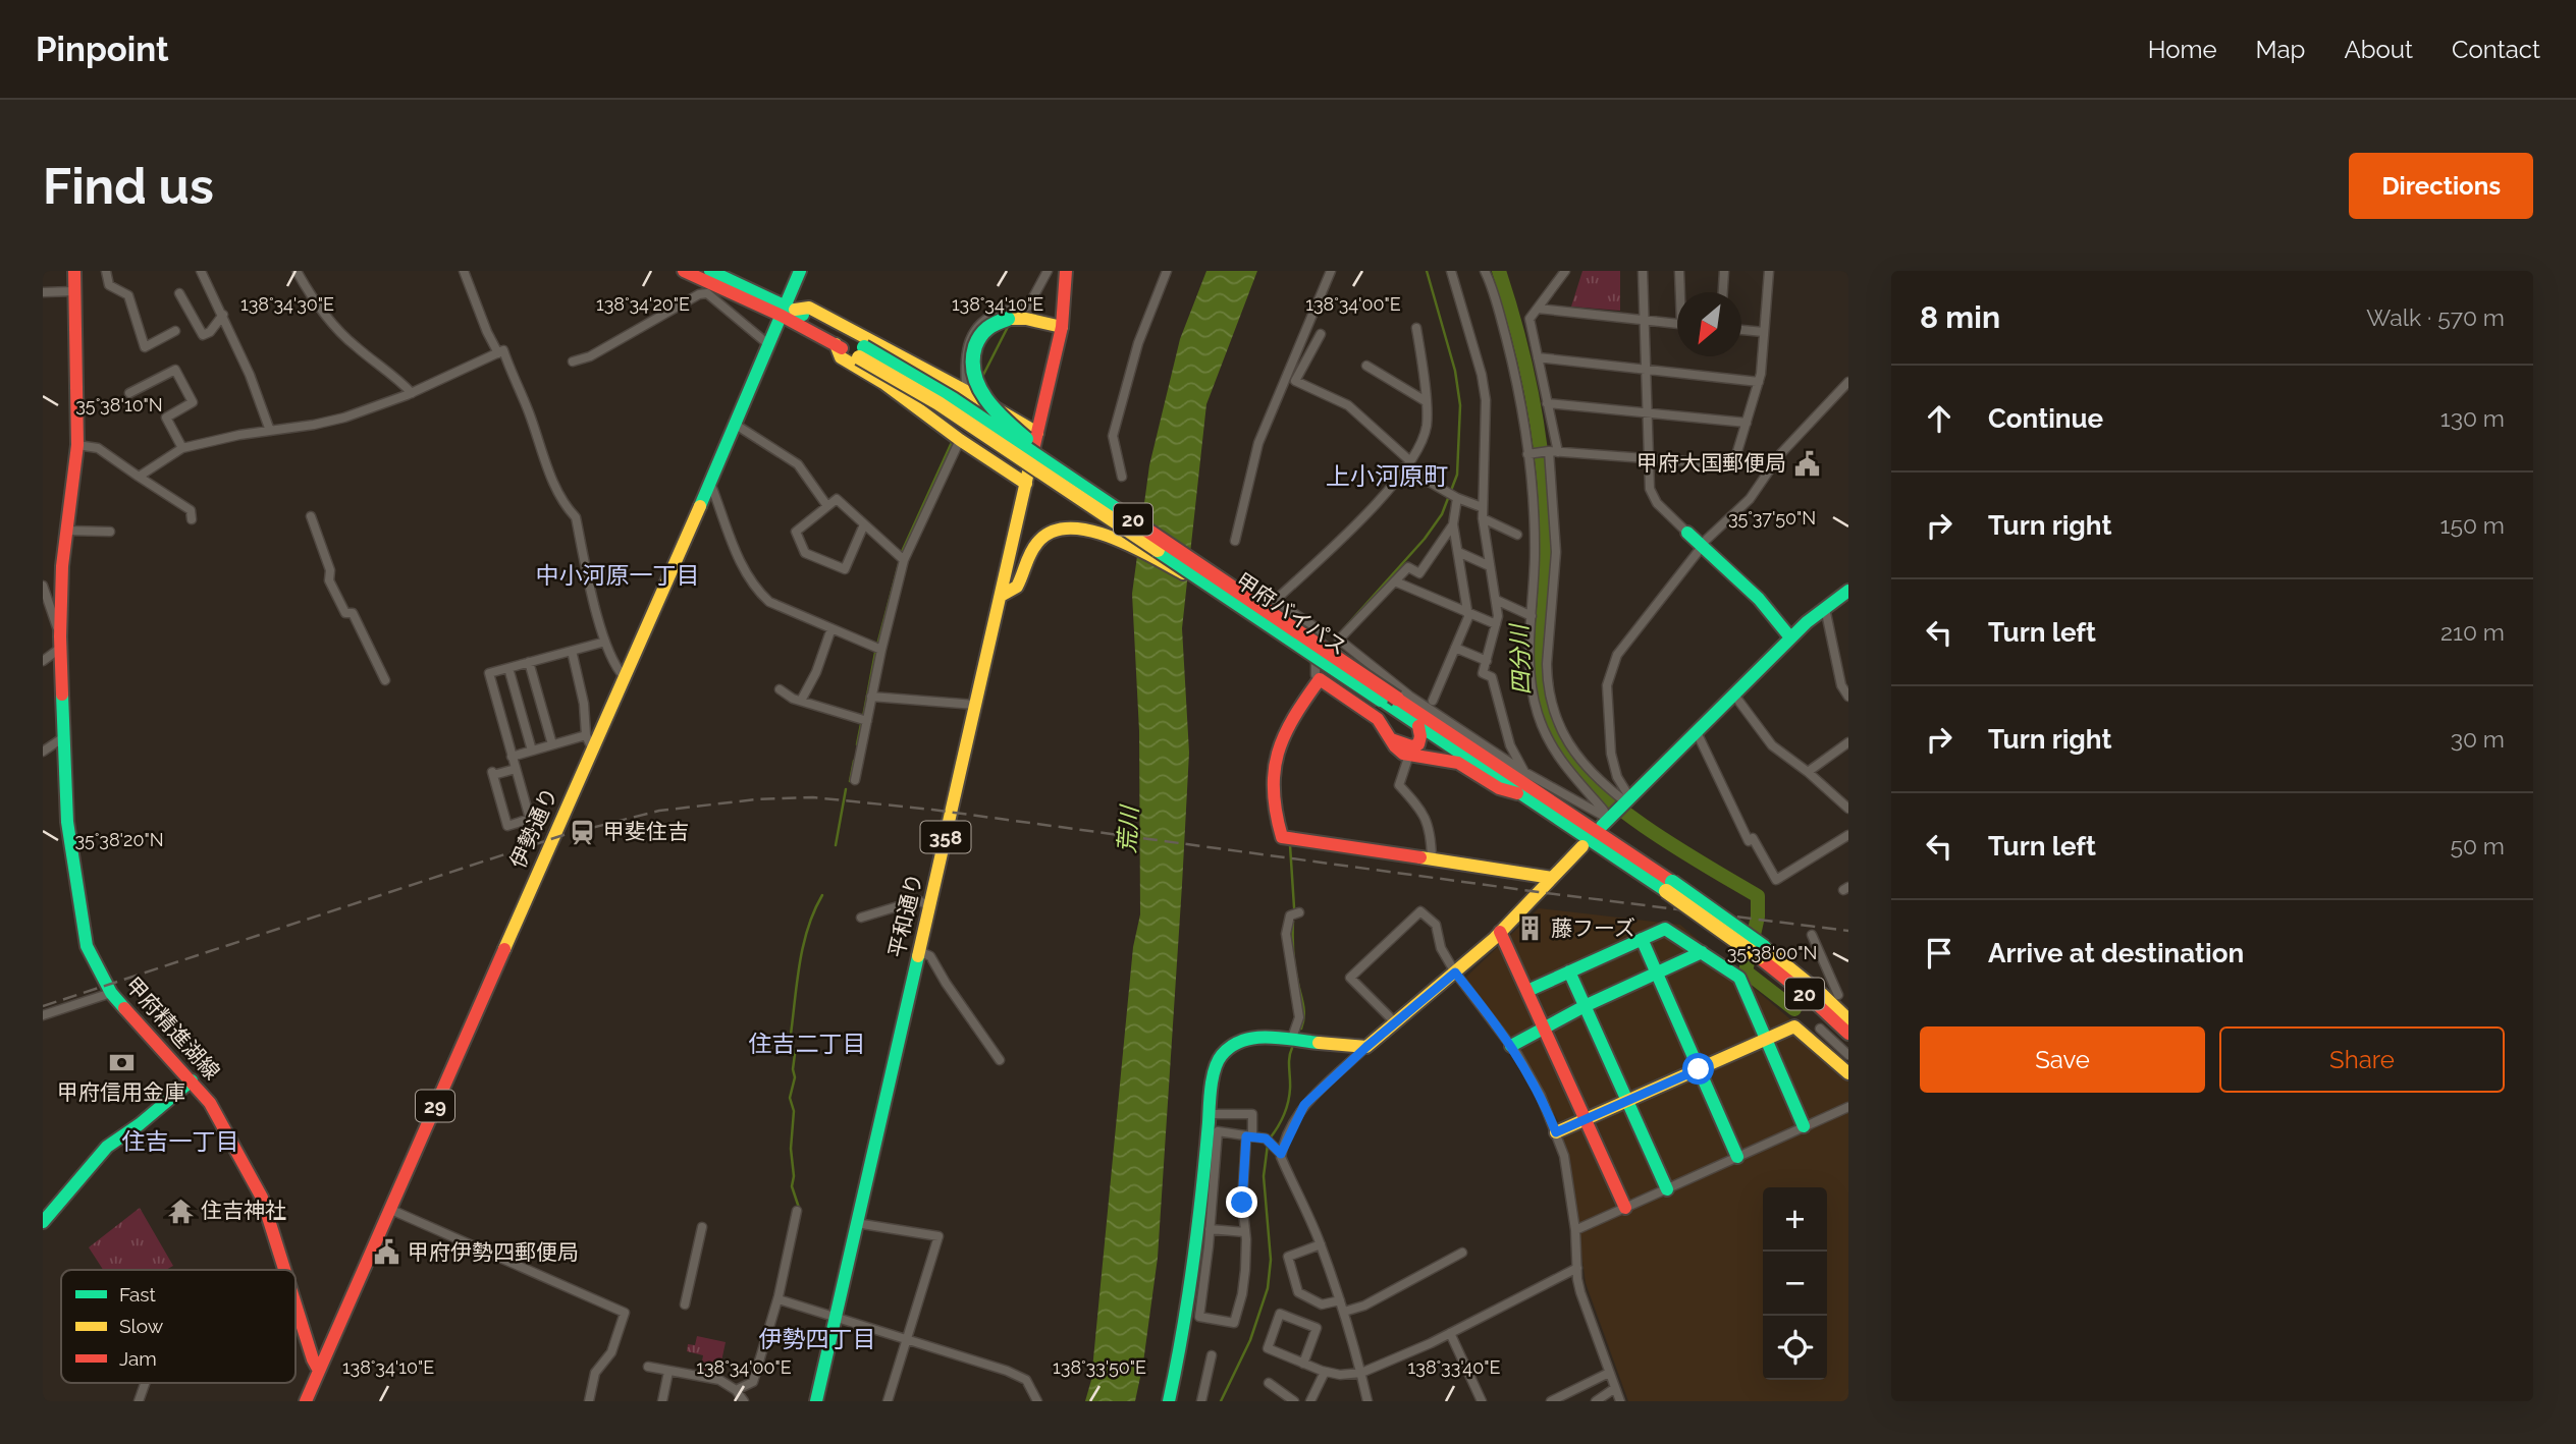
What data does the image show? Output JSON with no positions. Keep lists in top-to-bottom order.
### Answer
{
  "streets": {
    "main road": [
      "20",
      "甲府バイパス",
      "伊勢通り",
      "358",
      "平和通り",
      "甲府精進湖線",
      "29"
    ]
  },
  "crossings": [
    ["甲府バイパス", "伊勢通り"],
    ["伊勢通り", "甲府精進湖線"]
  ],
  "districts": [
    "上小河原町",
    "中小河原一丁目",
    "住吉二丁目",
    "住吉一丁目",
    "伊勢四丁目"
  ],
  "water": ["四分川", "荒川"],
  "places": {
    "public building": ["甲府大国郵便局", "甲府伊勢四郵便局"],
    "station": ["甲斐住吉"],
    "building": ["藤フーズ"],
    "bank": ["甲府信用金庫"],
    "temple": ["住吉神社"]
  },
  "legend": ["Fast", "Slow", "Jam"],
  "north": "bottom left",
  "page": {
    "header": "Pinpoint",
    "nav": [
      "Home",
      "Map",
      "About",
      "Contact"
    ],
    "buttons": [
      "Directions",
      ["Save", "Share"]
    ],
    "title": "Find us",
    "heading": ["8 min", "Walk · 570 m"],
    "list": [
      ["Continue", "130 m"],
      ["Turn right", "150 m"],
      ["Turn left", "210 m"],
      ["Turn right", "30 m"],
      ["Turn left", "50 m"],
      "Arrive at destination"
    ],
    "map_buttons": ["+", "−"]
  },
  "coordinates": [
    "138°34'30\"E",
    "138°34'20\"E",
    "138°34'10\"E",
    "138°34'00\"E",
    "35°38'10\"N",
    "35°37'50\"N",
    "35°38'20\"N",
    "35°38'00\"N",
    "138°33'50\"E",
    "138°33'40\"E"
  ]
}
